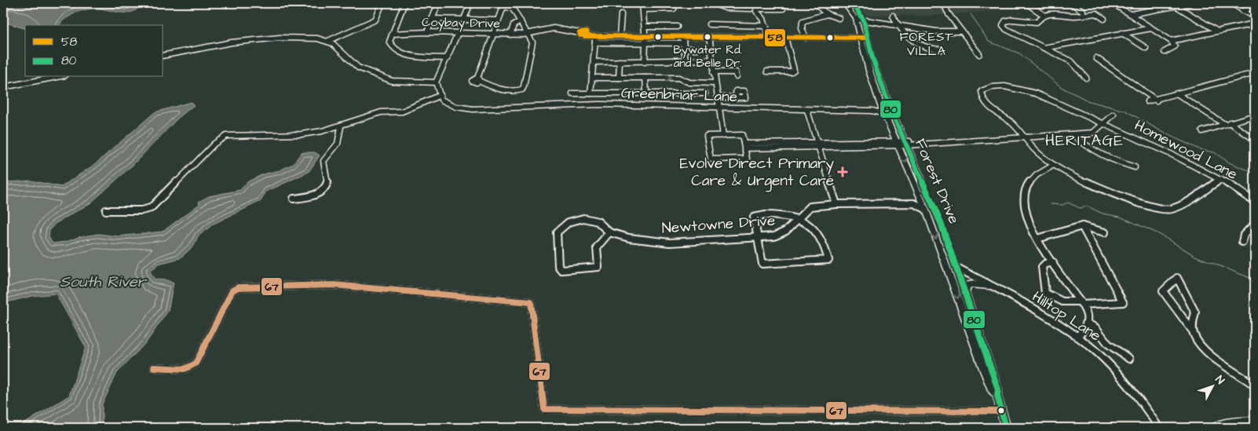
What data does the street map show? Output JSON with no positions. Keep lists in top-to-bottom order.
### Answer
{
  "streets": {
    "main road": ["Forest Drive"],
    "street": [
      "Coybay Drive",
      "Greenbriar Lane",
      "Homewood Lane",
      "Newtowne Drive",
      "Hilltop Lane"
    ]
  },
  "crossings": [
    ["Coybay Drive", "Forest Drive"],
    ["Greenbriar Lane", "Forest Drive"],
    ["Forest Drive", "Newtowne Drive"],
    ["Forest Drive", "Hilltop Lane"]
  ],
  "districts": ["FOREST VILLA", "HERITAGE"],
  "water": ["South River"],
  "places": {
    "other": ["Bywater Rd. and Belle Dr."],
    "health": ["Evolve Direct Primary Care & Urgent Care"]
  },
  "lines": ["transit line 80", "transit line 58", "transit line 67"],
  "legend": ["58", "80"],
  "north": "top right"
}
